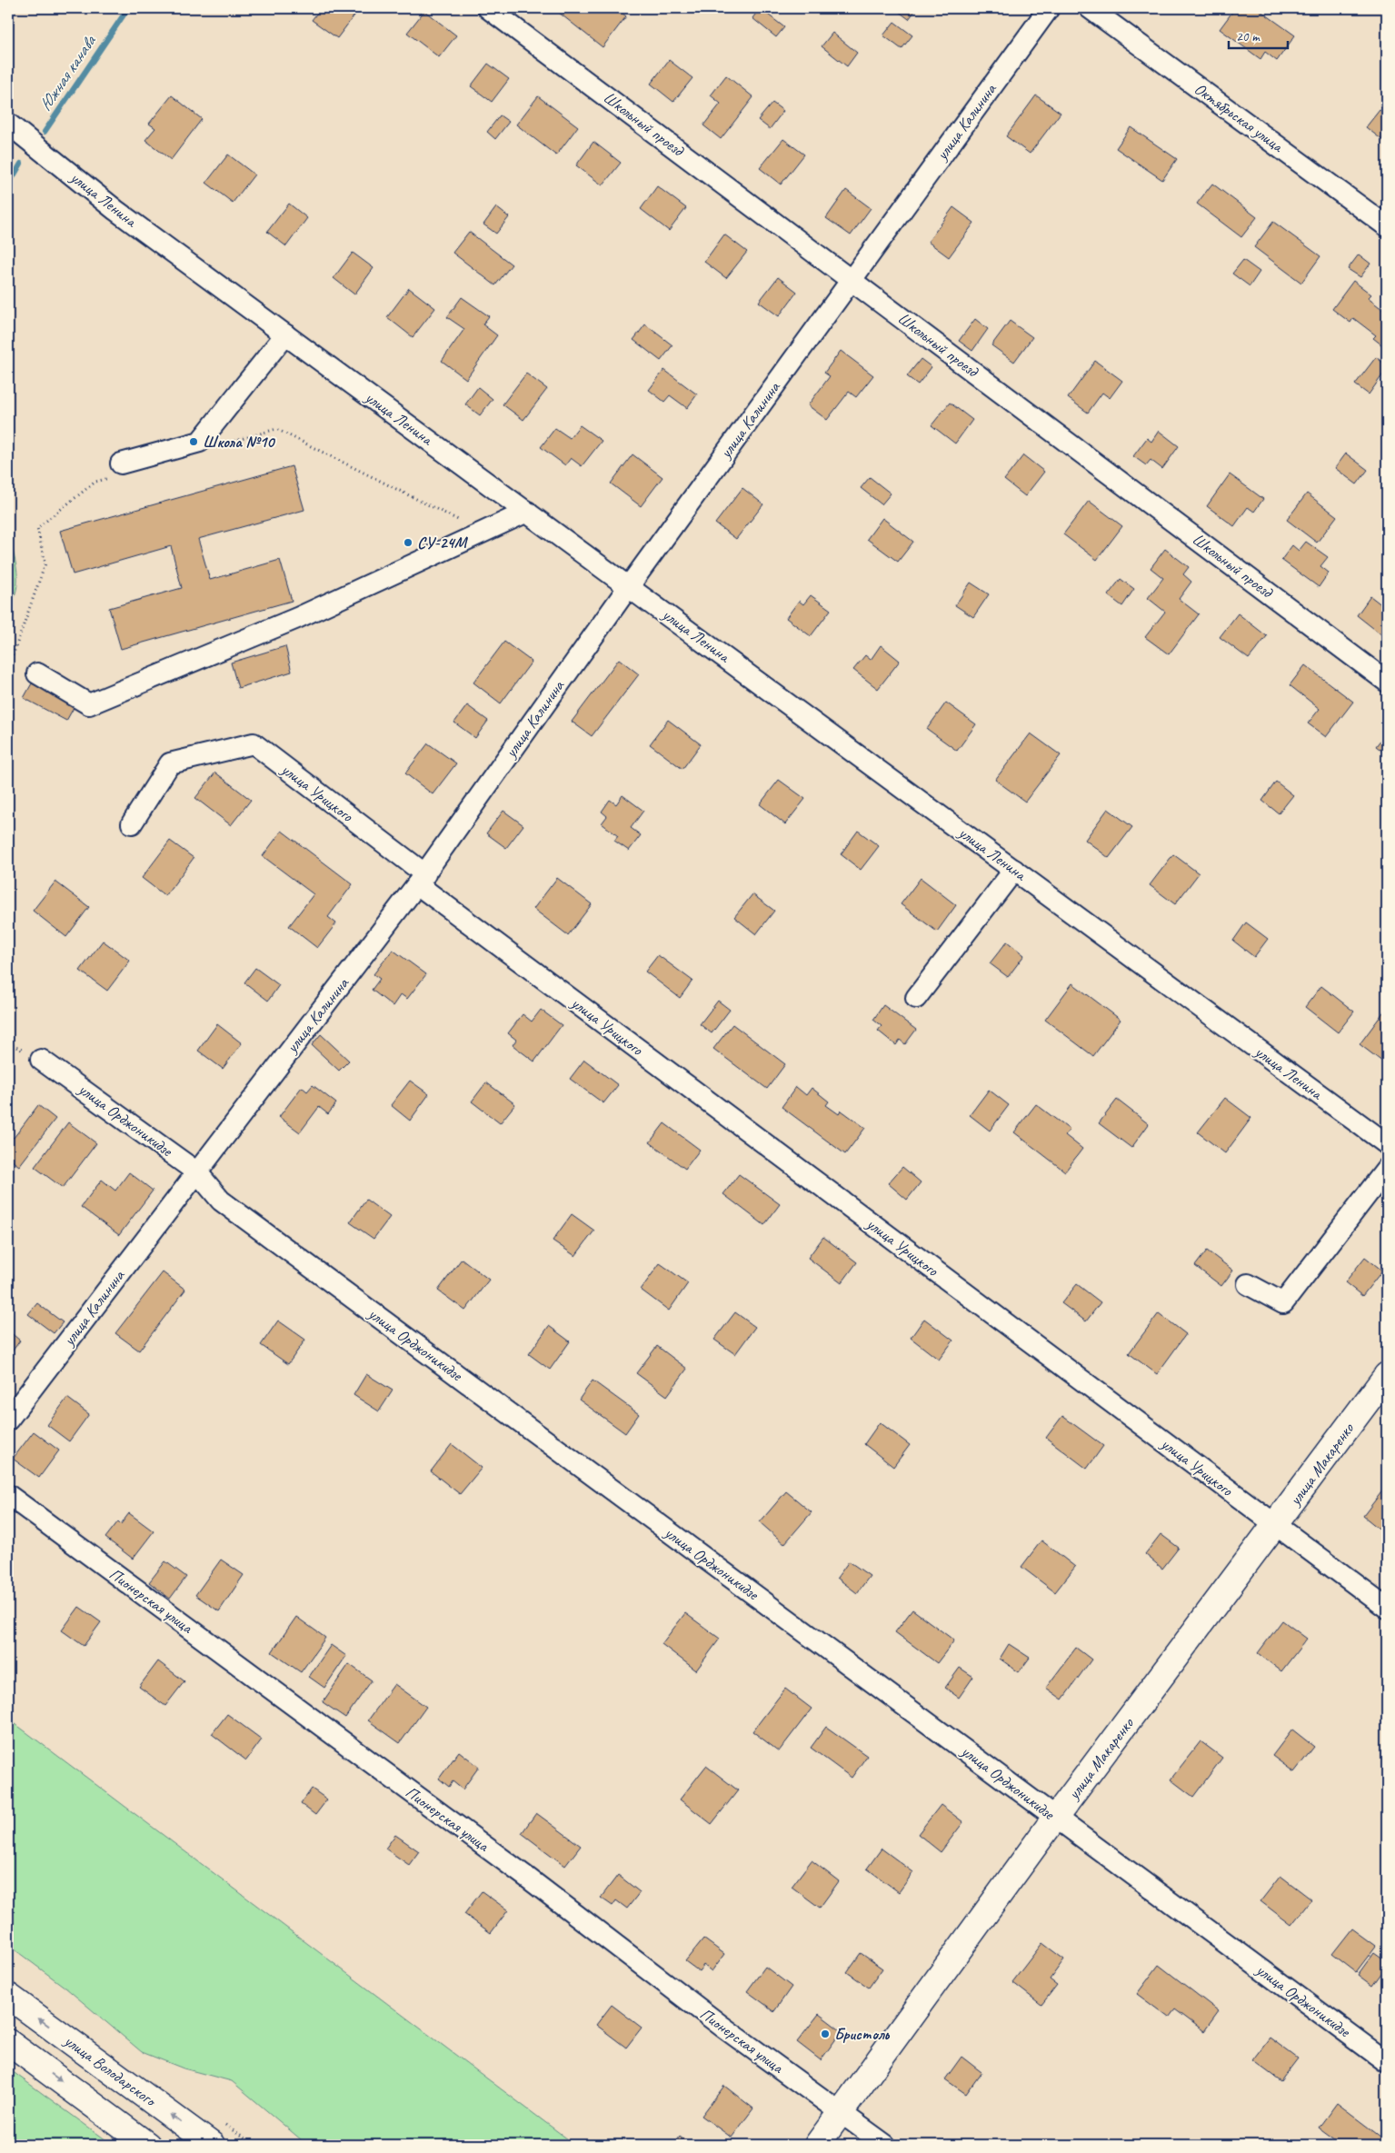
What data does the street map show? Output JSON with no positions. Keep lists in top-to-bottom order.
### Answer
{
  "streets": {
    "main road": ["улица Макаренко", "улица Володарского"],
    "street": [
      "Октябрьская улица",
      "улица Калинина",
      "Школьный проезд",
      "улица Ленина",
      "улица Урицкого",
      "улица Орджоникидзе",
      "Пионерская улица"
    ]
  },
  "crossings": [
    ["улица Калинина", "Школьный проезд"],
    ["улица Калинина", "улица Ленина"],
    ["улица Калинина", "улица Урицкого"],
    ["улица Калинина", "улица Орджоникидзе"],
    ["улица Урицкого", "улица Макаренко"],
    ["улица Орджоникидзе", "улица Макаренко"],
    ["улица Макаренко", "Пионерская улица"]
  ],
  "water": ["Южная канава"],
  "places": ["Школа №10", "СУ-24М", "Бристоль"],
  "scale_bar": "20 m"
}
